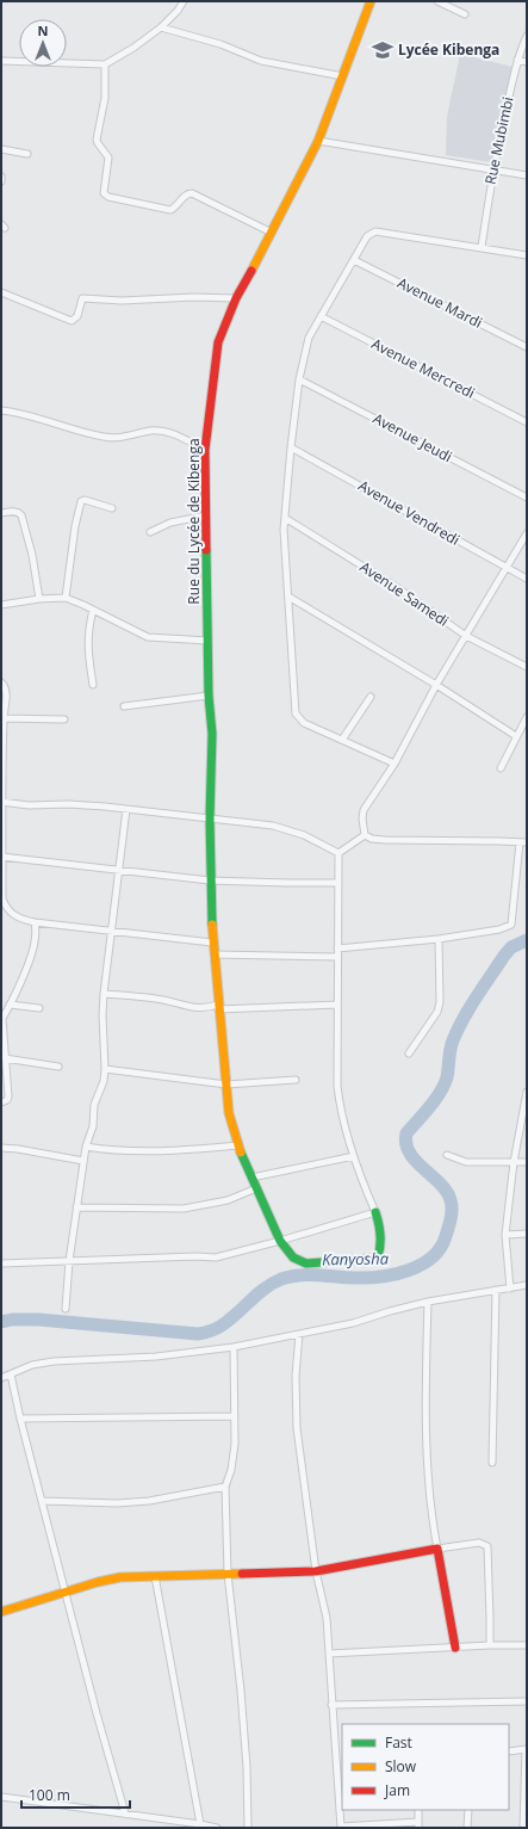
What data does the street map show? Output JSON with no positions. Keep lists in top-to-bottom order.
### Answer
{
  "streets": {
    "street": [
      "Rue Mubimbi",
      "Avenue Mardi",
      "Avenue Mercredi",
      "Avenue Jeudi",
      "Avenue Vendredi",
      "Rue du Lycée de Kibenga",
      "Avenue Samedi"
    ]
  },
  "water": ["Kanyosha"],
  "places": {
    "school or university": ["Lycée Kibenga"]
  },
  "legend": ["Fast", "Slow", "Jam"],
  "scale_bar": "100 m",
  "north": "top"
}
